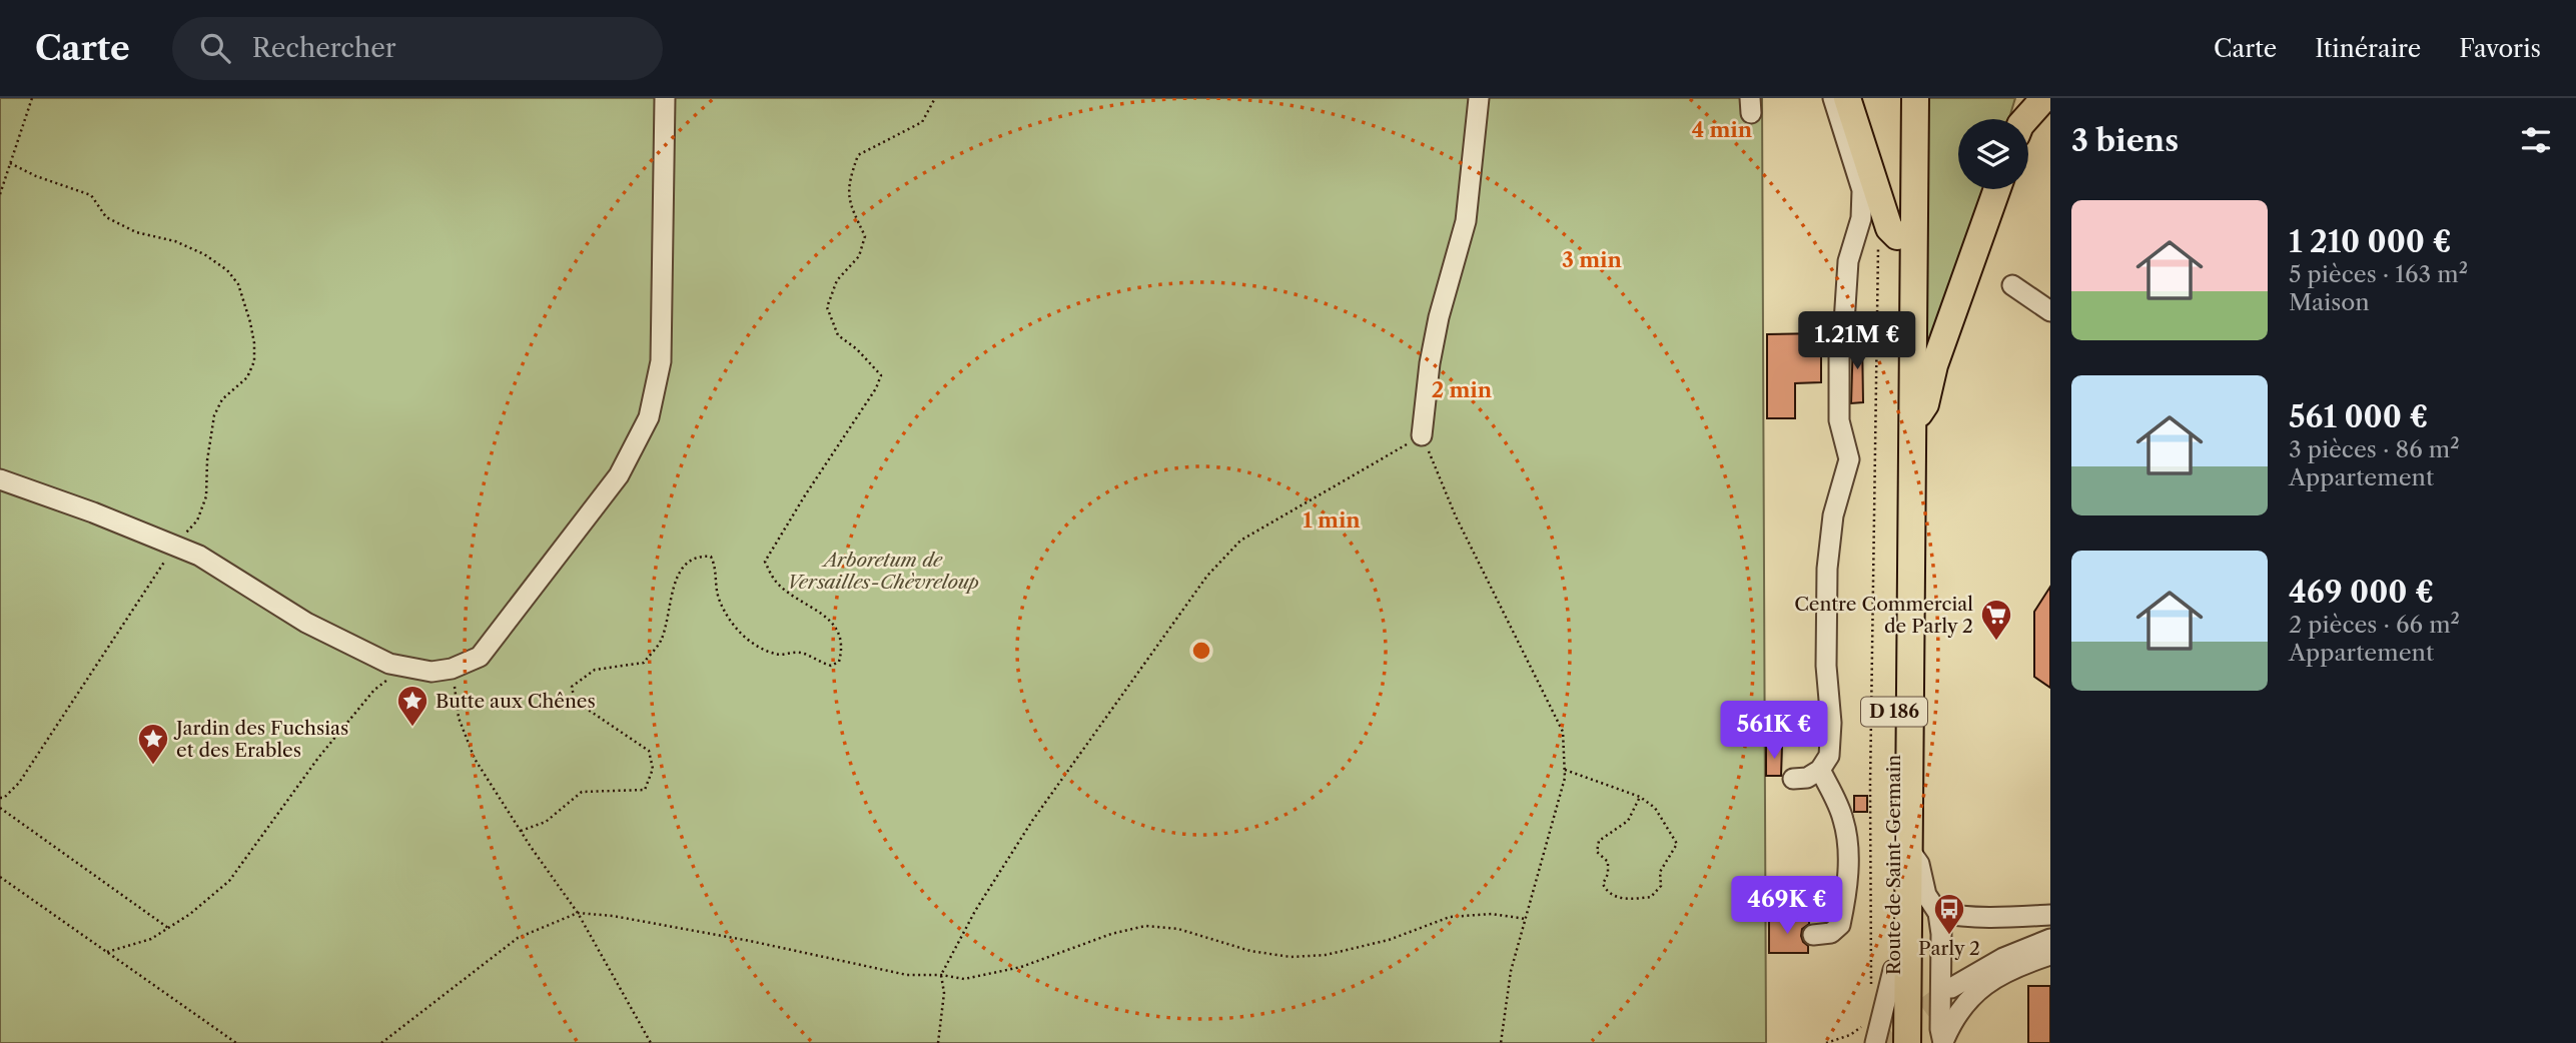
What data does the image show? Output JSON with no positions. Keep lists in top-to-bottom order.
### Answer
{
  "streets": {
    "main road": ["D 186", "Route de Saint-Germain"]
  },
  "crossings": [
    ["D 186", "Route de Saint-Germain"]
  ],
  "parks": ["Arboretum de Versailles-Chèvreloup"],
  "places": {
    "supermarket": ["Centre Commercial de Parly 2"],
    "place": ["Butte aux Chênes", "Jardin des Fuchsias et des Erables"],
    "bus stop": ["Parly 2"]
  },
  "page": {
    "header": "Carte",
    "search": "Rechercher",
    "nav": ["Carte", "Itinéraire", "Favoris"],
    "heading": "3 biens",
    "list": [
      {
        "name": "1 210 000 €",
        "note": "5 pièces · 163 m² · Maison"
      },
      {
        "name": "561 000 €",
        "note": "3 pièces · 86 m² · Appartement"
      },
      {
        "name": "469 000 €",
        "note": "2 pièces · 66 m² · Appartement"
      }
    ],
    "price": ["1.21M €", "561K €", "469K €"]
  },
  "rings": [
    "4 min",
    "3 min",
    "2 min",
    "1 min"
  ]
}
